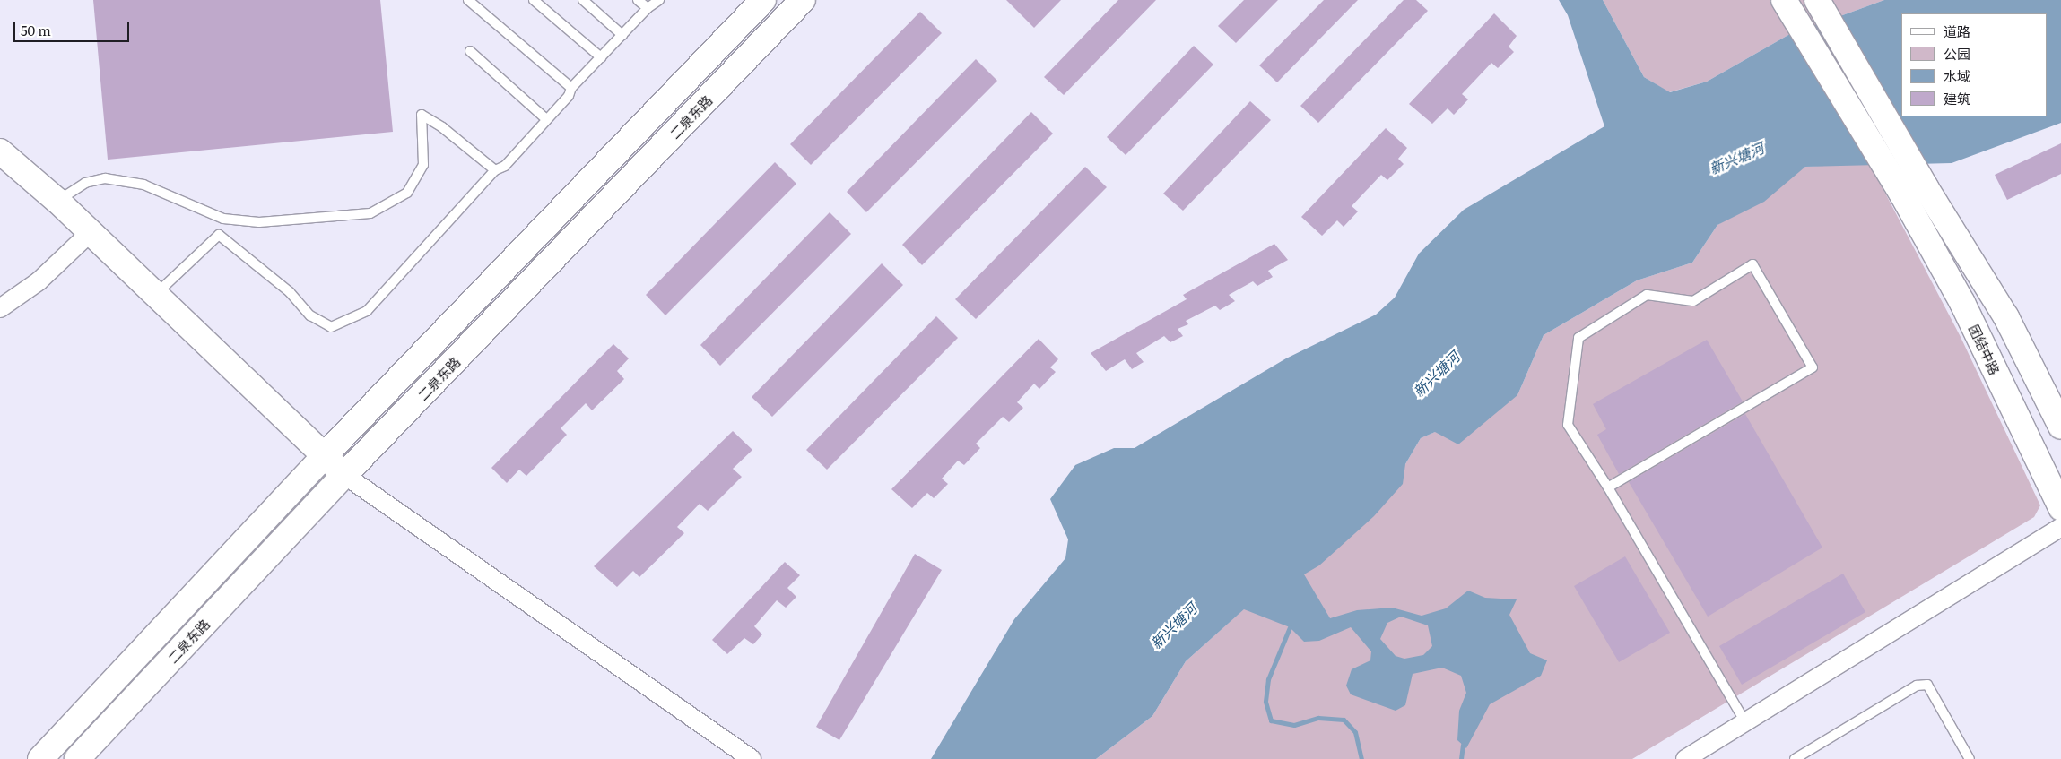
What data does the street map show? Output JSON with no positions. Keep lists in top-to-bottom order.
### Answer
{
  "streets": {
    "main road": ["二泉东路", "团结中路"]
  },
  "water": ["新兴塘河"],
  "legend": [
    "道路",
    "公园",
    "水域",
    "建筑"
  ],
  "scale_bar": "50 m"
}
